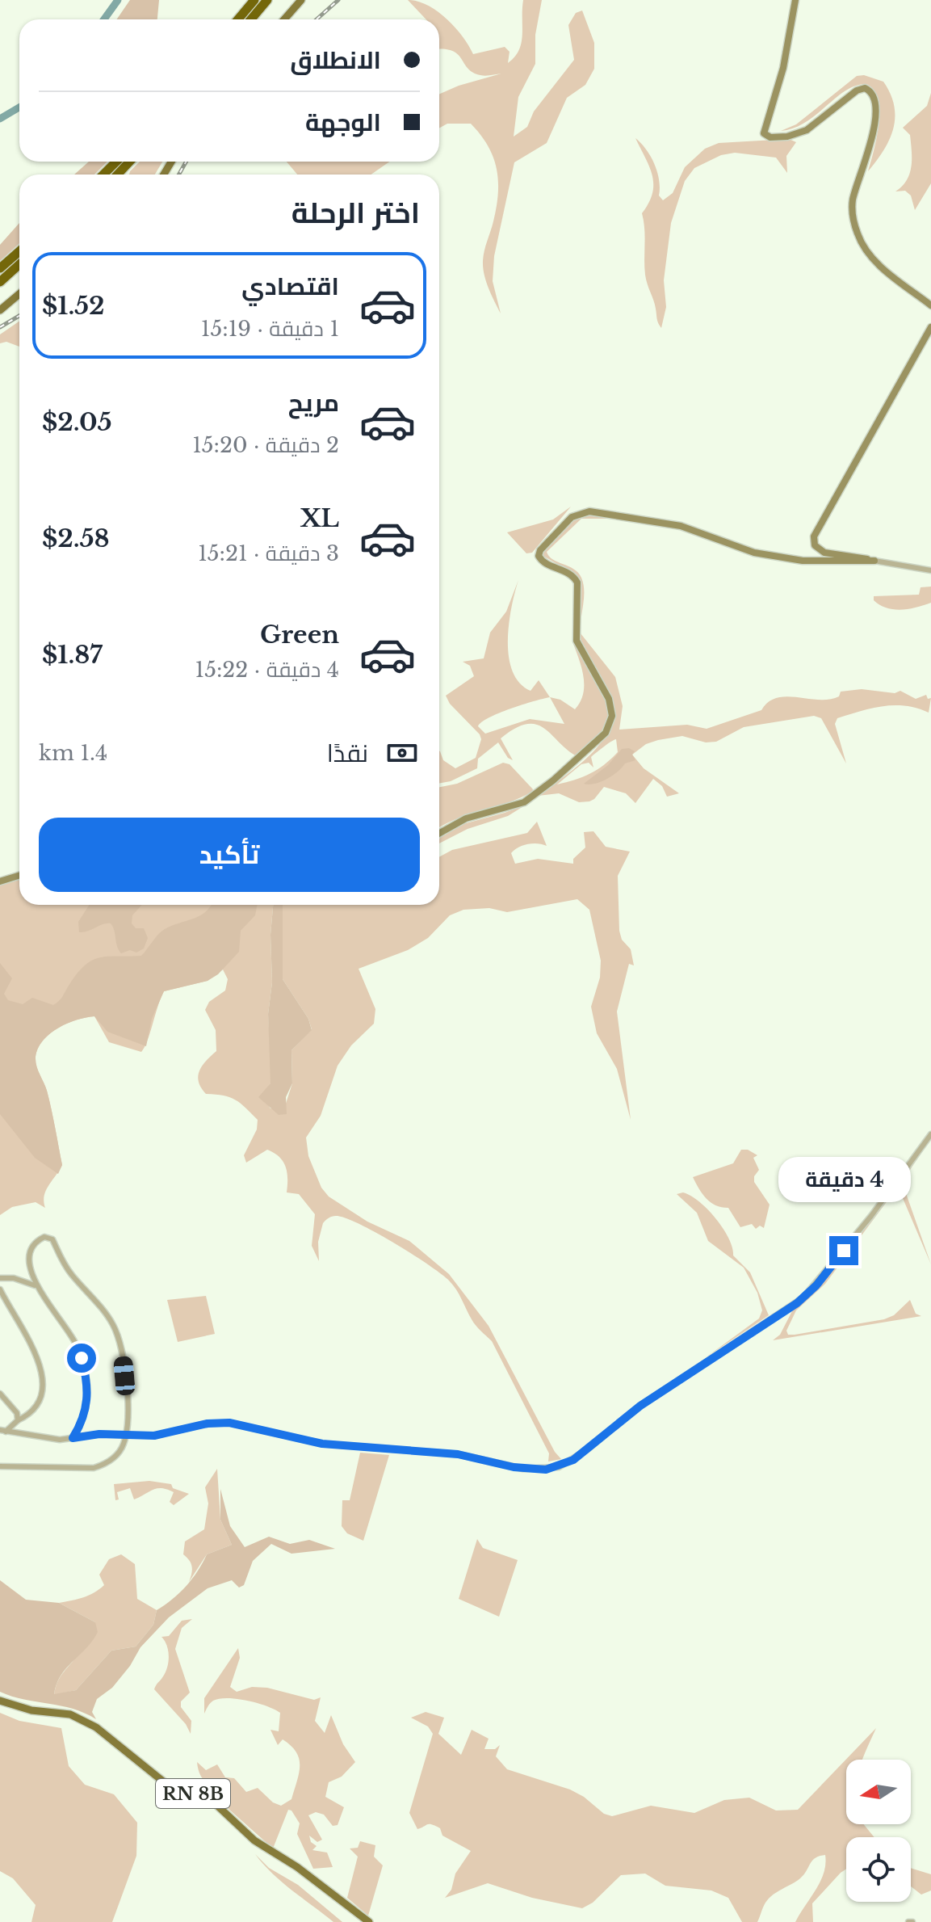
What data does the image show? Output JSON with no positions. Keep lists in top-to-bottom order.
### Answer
{
  "streets": {
    "main road": ["RN 8B"]
  },
  "north": "left",
  "page": {
    "banner": ["الانطلاق", "الوجهة"],
    "heading": "اختر الرحلة",
    "list": [
      {
        "name": "اقتصادي",
        "note": "1 دقيقة · 15:19",
        "value": "$1.52"
      },
      {
        "name": "مريح",
        "note": "2 دقيقة · 15:20",
        "value": "$2.05"
      },
      {
        "name": "XL",
        "note": "3 دقيقة · 15:21",
        "value": "$2.58"
      },
      {
        "name": "Green",
        "note": "4 دقيقة · 15:22",
        "value": "$1.87"
      }
    ],
    "pay": ["نقدًا", "1.4 km"],
    "buttons": "تأكيد",
    "bubble": "4 دقيقة"
  }
}
